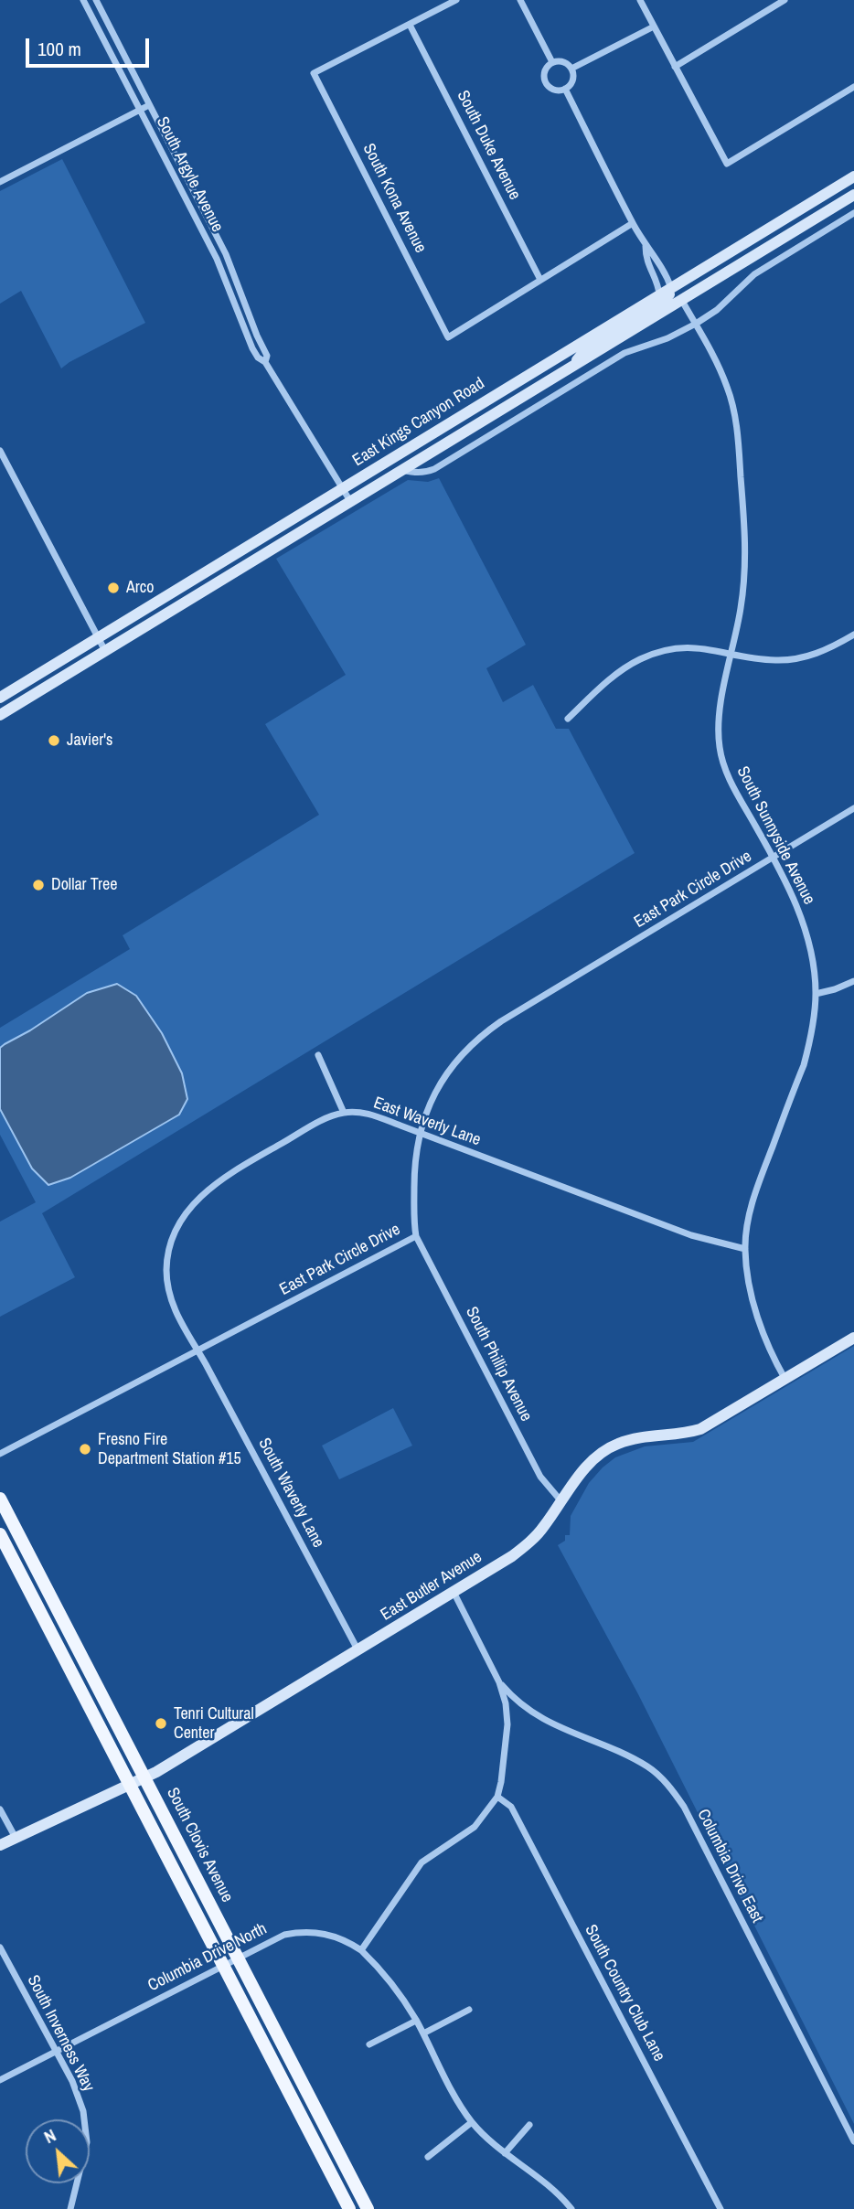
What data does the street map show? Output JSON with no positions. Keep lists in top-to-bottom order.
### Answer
{
  "streets": {
    "main road": ["East Kings Canyon Road", "East Butler Avenue", "South Clovis Avenue"],
    "street": [
      "South Duke Avenue",
      "South Argyle Avenue",
      "South Kona Avenue",
      "South Sunnyside Avenue",
      "East Park Circle Drive",
      "East Waverly Lane",
      "South Phillip Avenue",
      "South Waverly Lane",
      "Columbia Drive East",
      "Columbia Drive North",
      "South Country Club Lane",
      "South Inverness Way"
    ]
  },
  "crossings": [
    ["South Duke Avenue", "South Kona Avenue"],
    ["South Argyle Avenue", "East Kings Canyon Road"],
    ["East Kings Canyon Road", "South Sunnyside Avenue"],
    ["South Sunnyside Avenue", "East Park Circle Drive"],
    ["South Sunnyside Avenue", "East Waverly Lane"],
    ["South Sunnyside Avenue", "East Butler Avenue"],
    ["East Park Circle Drive", "East Waverly Lane"],
    ["East Park Circle Drive", "South Phillip Avenue"],
    ["East Park Circle Drive", "South Waverly Lane"],
    ["East Waverly Lane", "South Waverly Lane"],
    ["South Phillip Avenue", "East Butler Avenue"],
    ["South Waverly Lane", "East Butler Avenue"],
    ["East Butler Avenue", "South Clovis Avenue"],
    ["South Clovis Avenue", "Columbia Drive North"],
    ["Columbia Drive North", "South Inverness Way"]
  ],
  "places": [
    "Arco",
    "Javier's",
    "Dollar Tree",
    "Fresno Fire Department Station #15",
    "Tenri Cultural Center"
  ],
  "scale_bar": "100 m",
  "north": "top left"
}
